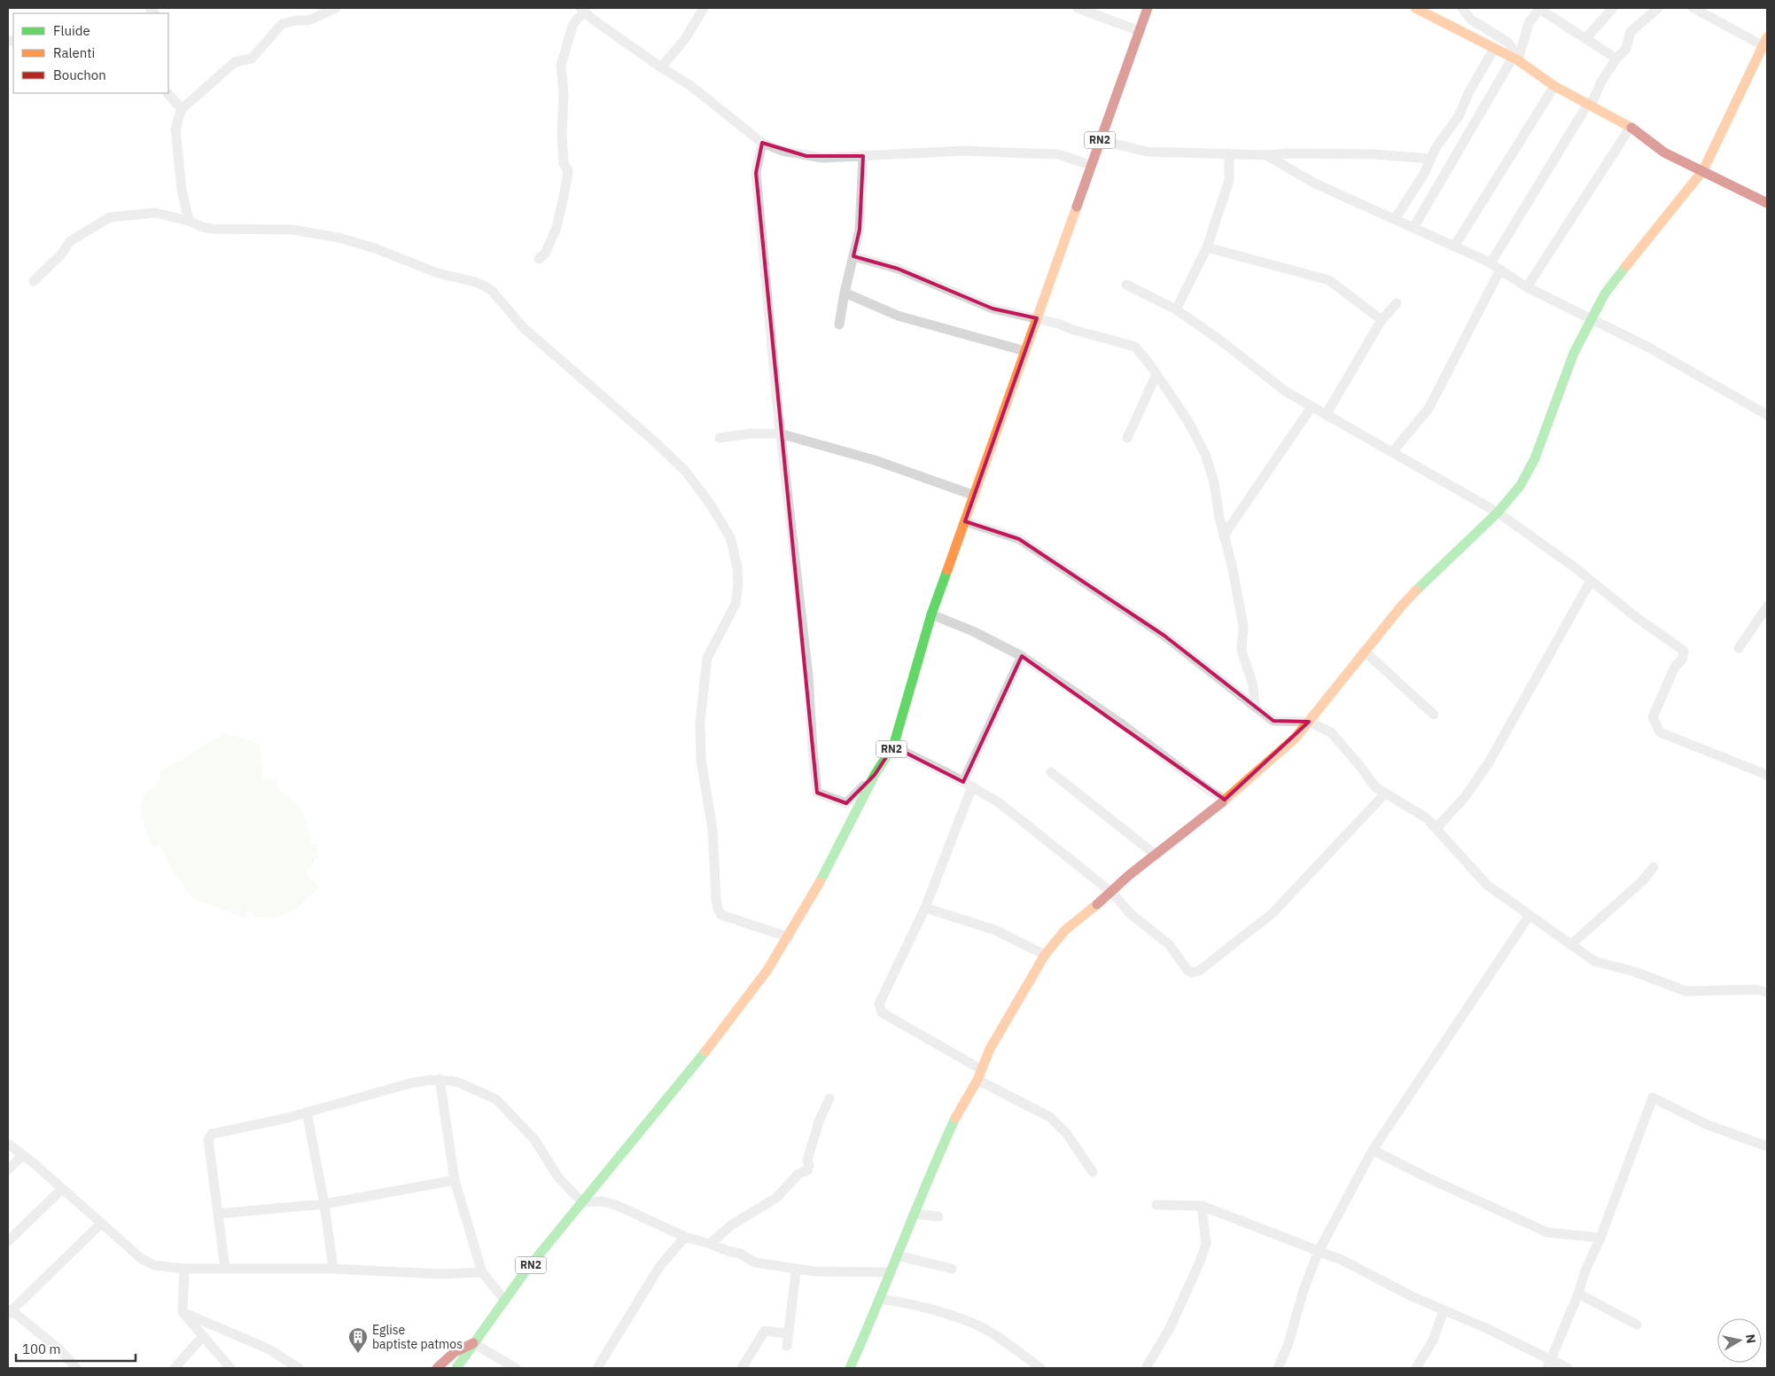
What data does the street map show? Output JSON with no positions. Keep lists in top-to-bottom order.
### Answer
{
  "streets": {
    "main road": ["RN2"]
  },
  "places": {
    "building": ["Eglise baptiste patmos"]
  },
  "legend": ["Fluide", "Ralenti", "Bouchon"],
  "scale_bar": "100 m",
  "north": "right"
}
